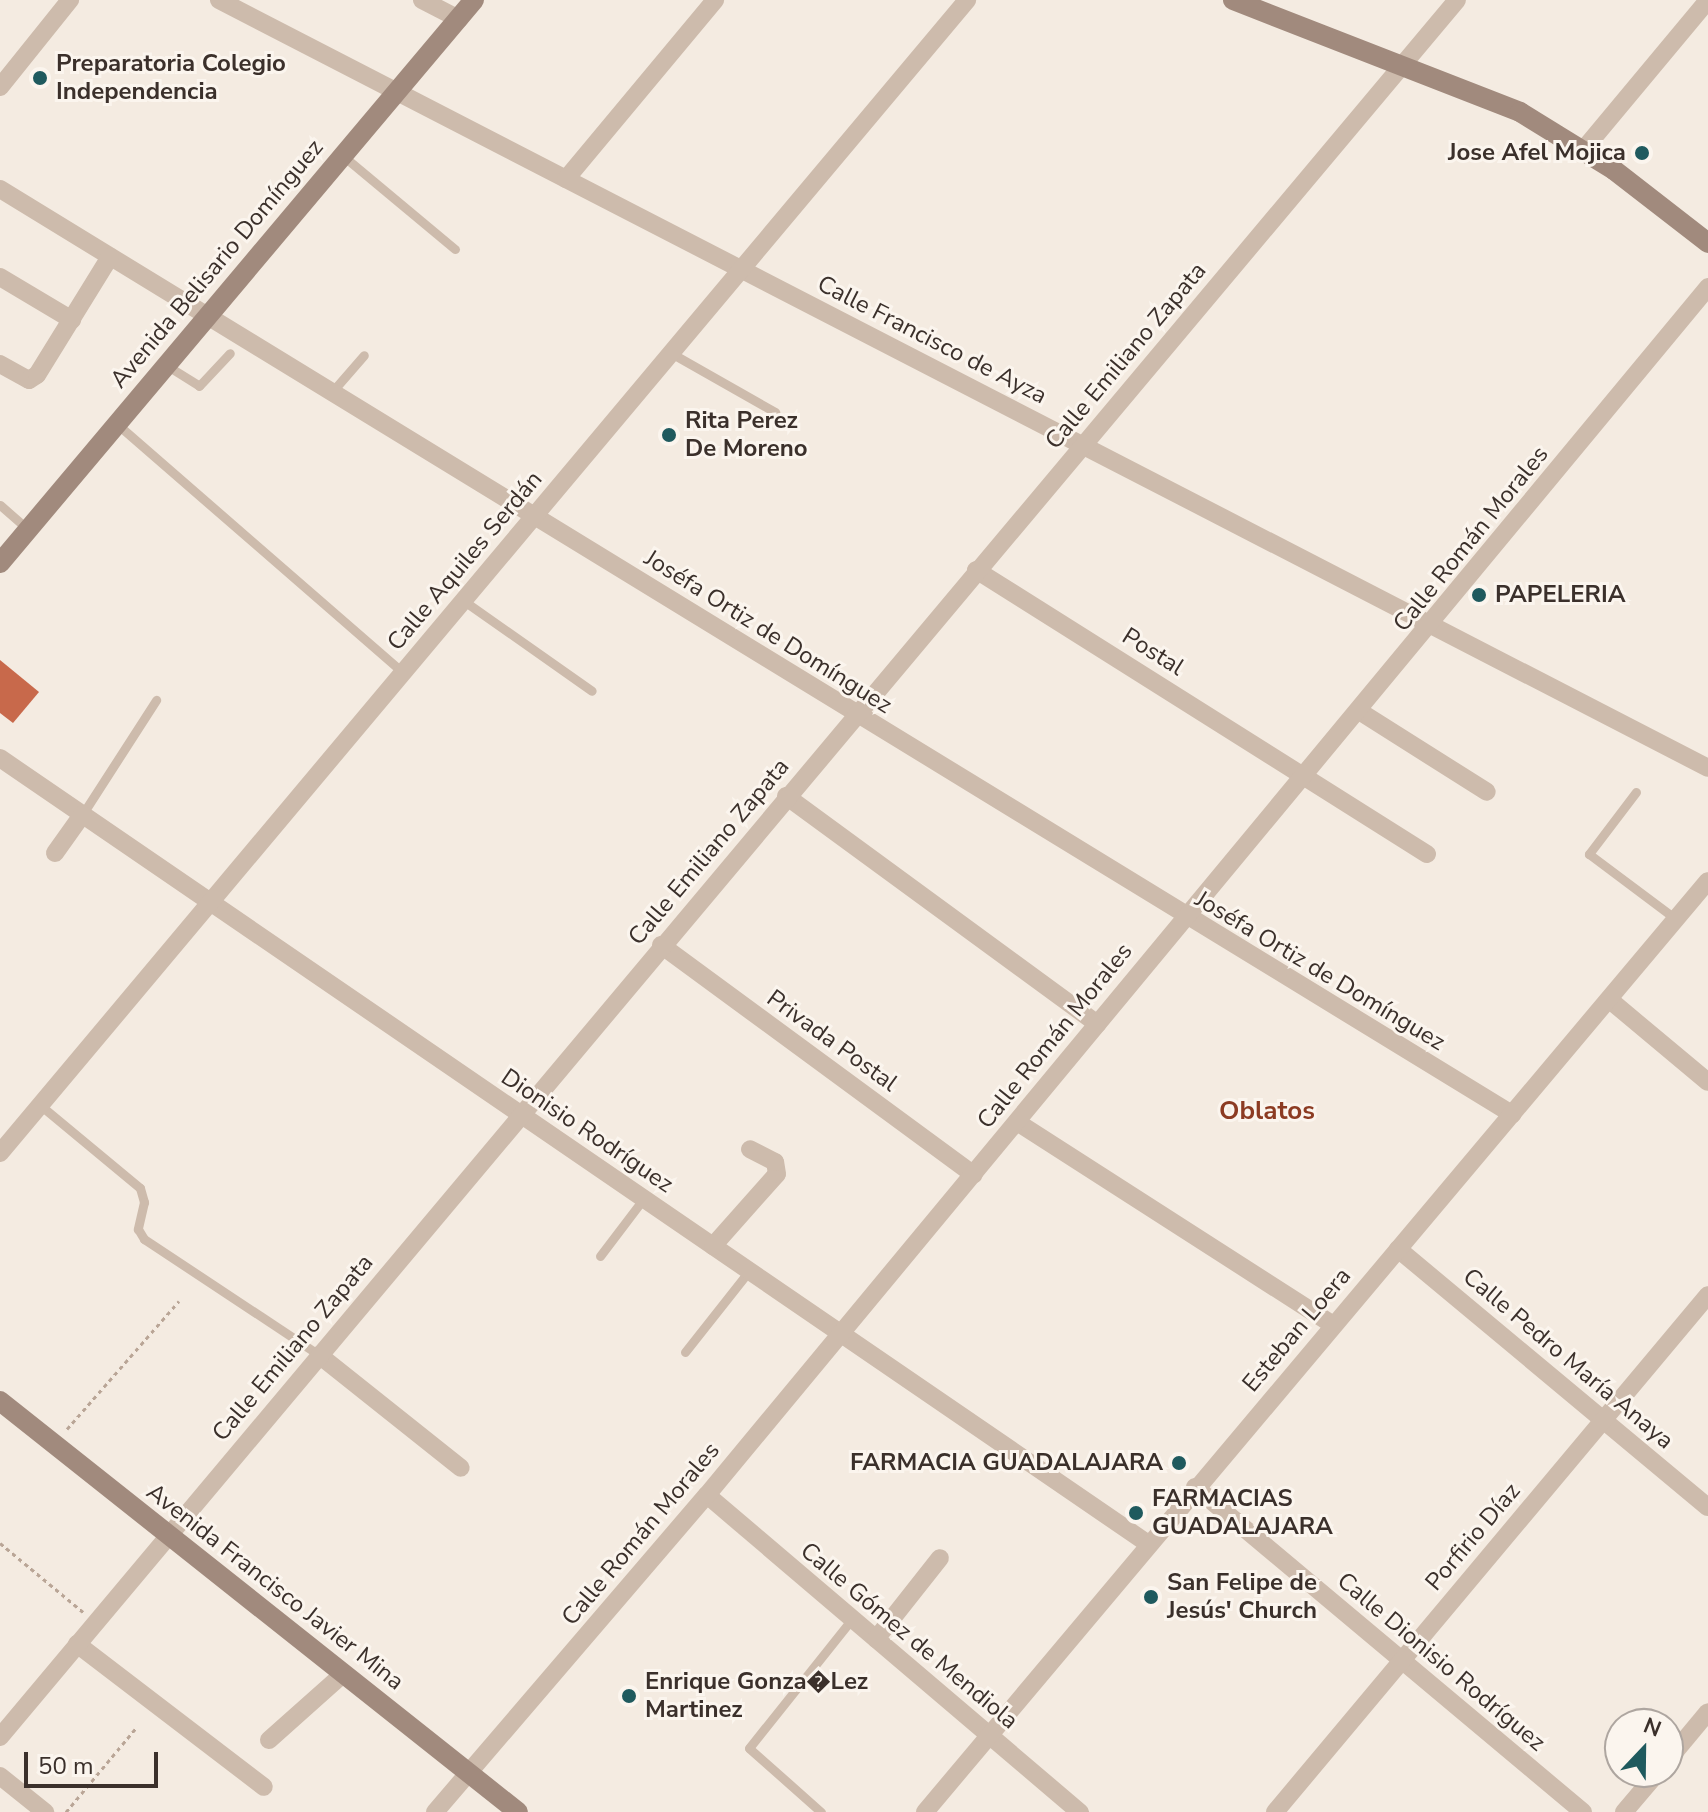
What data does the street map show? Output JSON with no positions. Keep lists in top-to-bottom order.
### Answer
{
  "streets": {
    "main road": ["Avenida Belisario Domínguez", "Avenida Francisco Javier Mina"],
    "street": [
      "Calle Francisco de Ayza",
      "Calle Emiliano Zapata",
      "Calle Román Morales",
      "Calle Aquiles Serdán",
      "Joséfa Ortiz de Domínguez",
      "Postal",
      "Privada Postal",
      "Dionisio Rodríguez",
      "Esteban Loera",
      "Calle Pedro María Anaya",
      "Porfirio Díaz",
      "Calle Gómez de Mendiola",
      "Calle Dionisio Rodríguez"
    ]
  },
  "crossings": [
    ["Avenida Belisario Domínguez", "Calle Francisco de Ayza"],
    ["Avenida Belisario Domínguez", "Joséfa Ortiz de Domínguez"],
    ["Calle Francisco de Ayza", "Calle Emiliano Zapata"],
    ["Calle Francisco de Ayza", "Calle Román Morales"],
    ["Calle Francisco de Ayza", "Calle Aquiles Serdán"],
    ["Calle Emiliano Zapata", "Joséfa Ortiz de Domínguez"],
    ["Calle Emiliano Zapata", "Postal"],
    ["Calle Emiliano Zapata", "Privada Postal"],
    ["Calle Emiliano Zapata", "Dionisio Rodríguez"],
    ["Calle Emiliano Zapata", "Avenida Francisco Javier Mina"],
    ["Calle Román Morales", "Joséfa Ortiz de Domínguez"],
    ["Calle Román Morales", "Postal"],
    ["Calle Román Morales", "Privada Postal"],
    ["Calle Román Morales", "Dionisio Rodríguez"],
    ["Calle Román Morales", "Avenida Francisco Javier Mina"],
    ["Calle Román Morales", "Calle Gómez de Mendiola"],
    ["Calle Aquiles Serdán", "Joséfa Ortiz de Domínguez"],
    ["Calle Aquiles Serdán", "Dionisio Rodríguez"],
    ["Joséfa Ortiz de Domínguez", "Esteban Loera"],
    ["Dionisio Rodríguez", "Esteban Loera"],
    ["Esteban Loera", "Calle Pedro María Anaya"],
    ["Esteban Loera", "Calle Gómez de Mendiola"],
    ["Esteban Loera", "Calle Dionisio Rodríguez"],
    ["Calle Pedro María Anaya", "Porfirio Díaz"],
    ["Porfirio Díaz", "Calle Dionisio Rodríguez"]
  ],
  "districts": ["Oblatos"],
  "places": [
    "Preparatoria Colegio Independencia",
    "Jose Afel Mojica",
    "Rita Perez De Moreno",
    "PAPELERIA",
    "FARMACIA GUADALAJARA",
    "FARMACIAS GUADALAJARA",
    "San Felipe de Jesús' Church",
    "Enrique Gonza�Lez Martinez"
  ],
  "scale_bar": "50 m",
  "north": "top"
}
